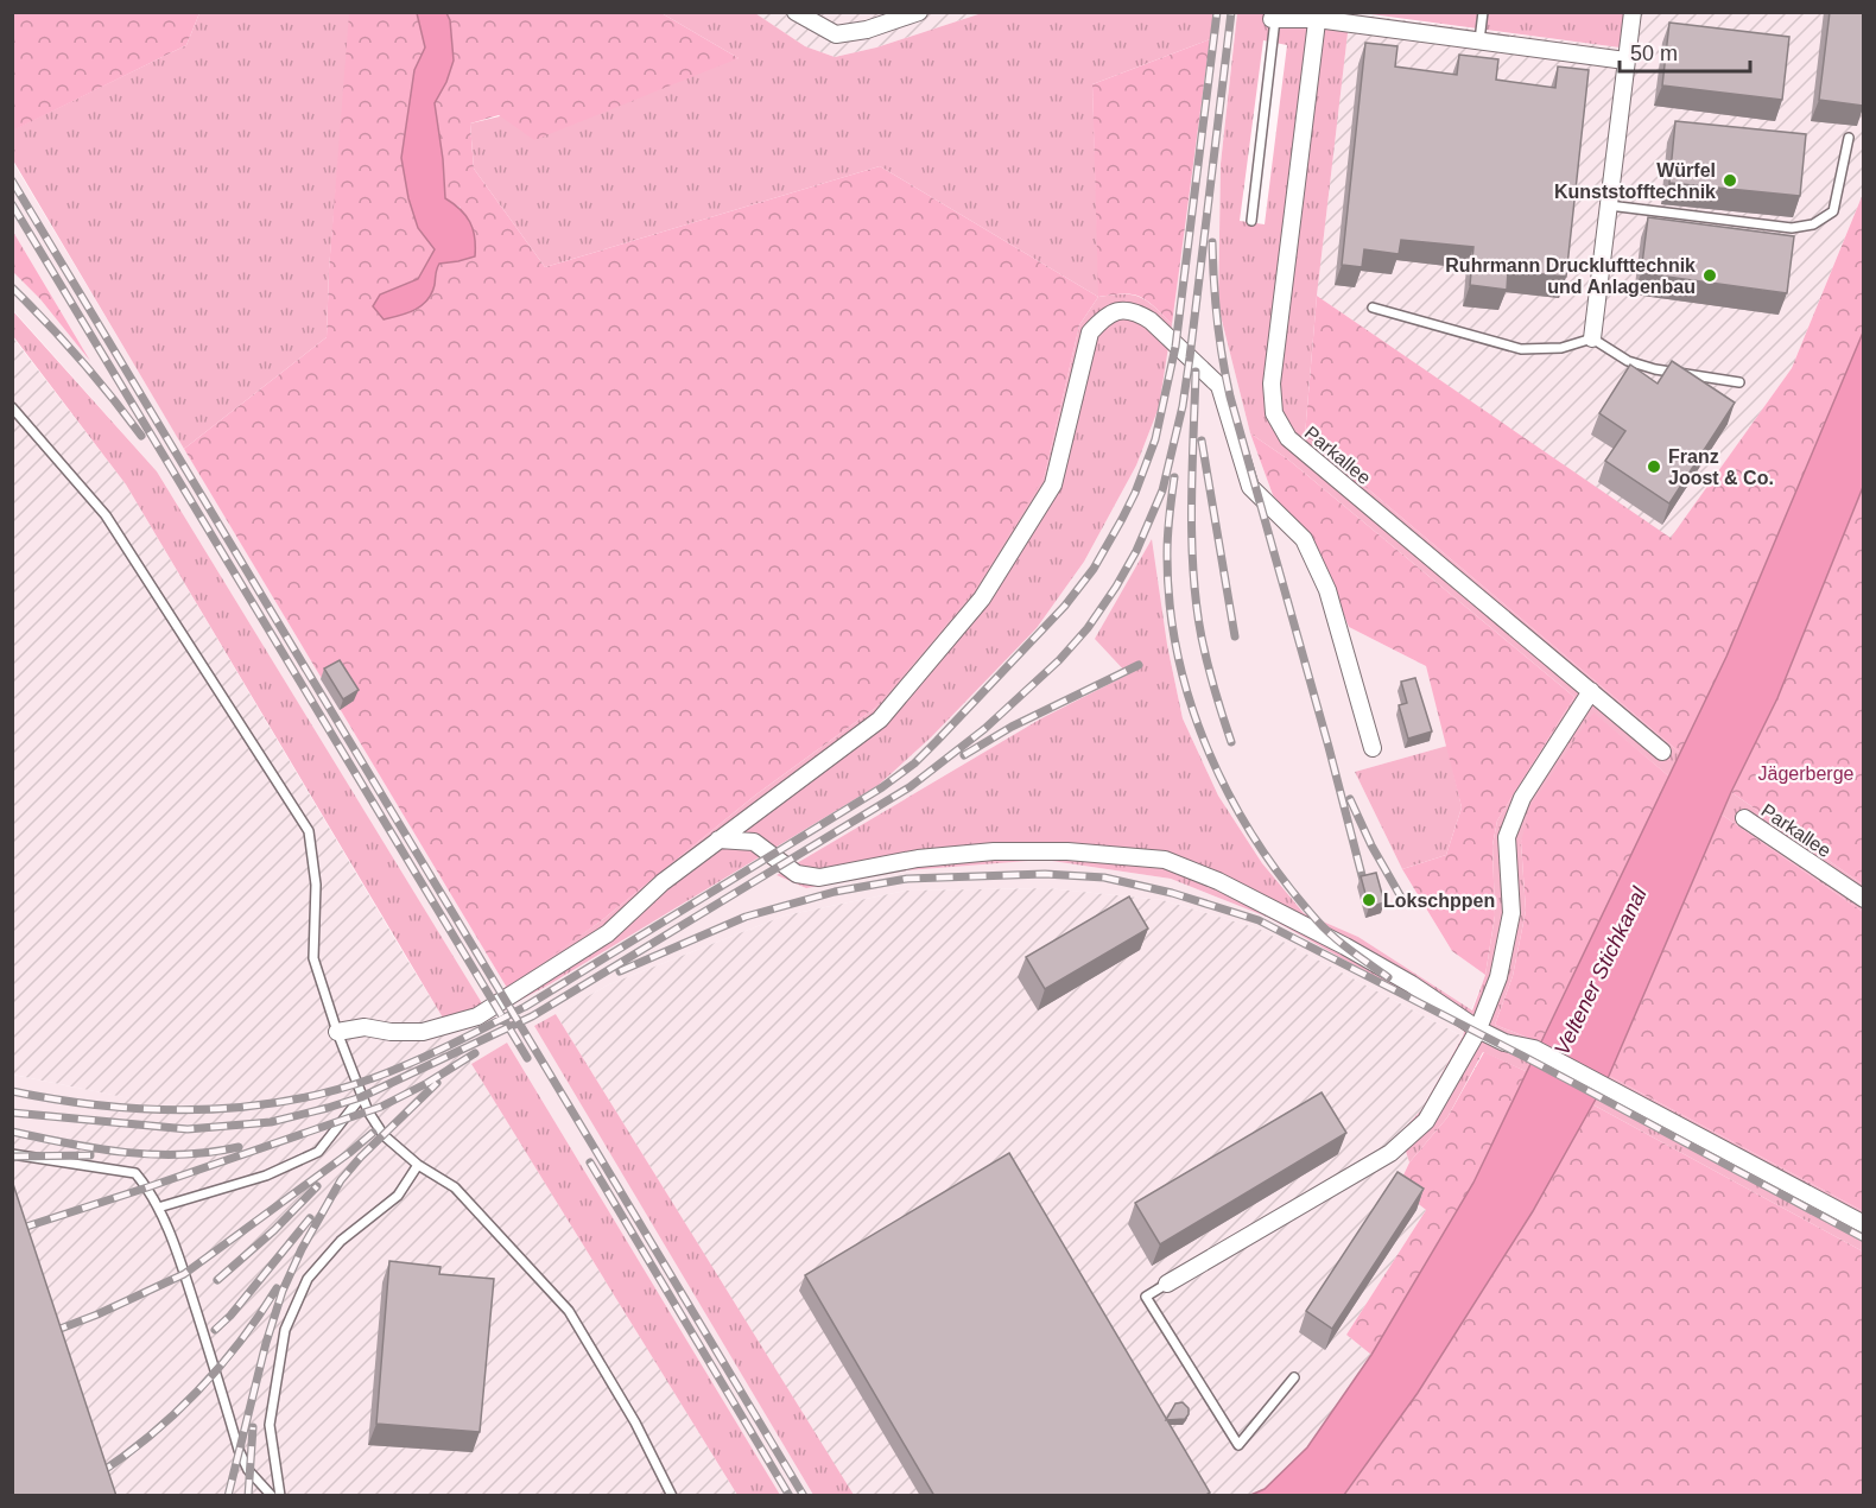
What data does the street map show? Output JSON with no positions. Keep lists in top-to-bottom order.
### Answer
{
  "streets": {
    "street": ["Parkallee"]
  },
  "water": ["Veltener Stichkanal"],
  "parks": ["Jägerberge"],
  "places": [
    "Würfel Kunststofftechnik",
    "Ruhrmann Drucklufttechnik und Anlagenbau",
    "Franz Joost & Co.",
    "Lokschppen"
  ],
  "scale_bar": "50 m"
}
